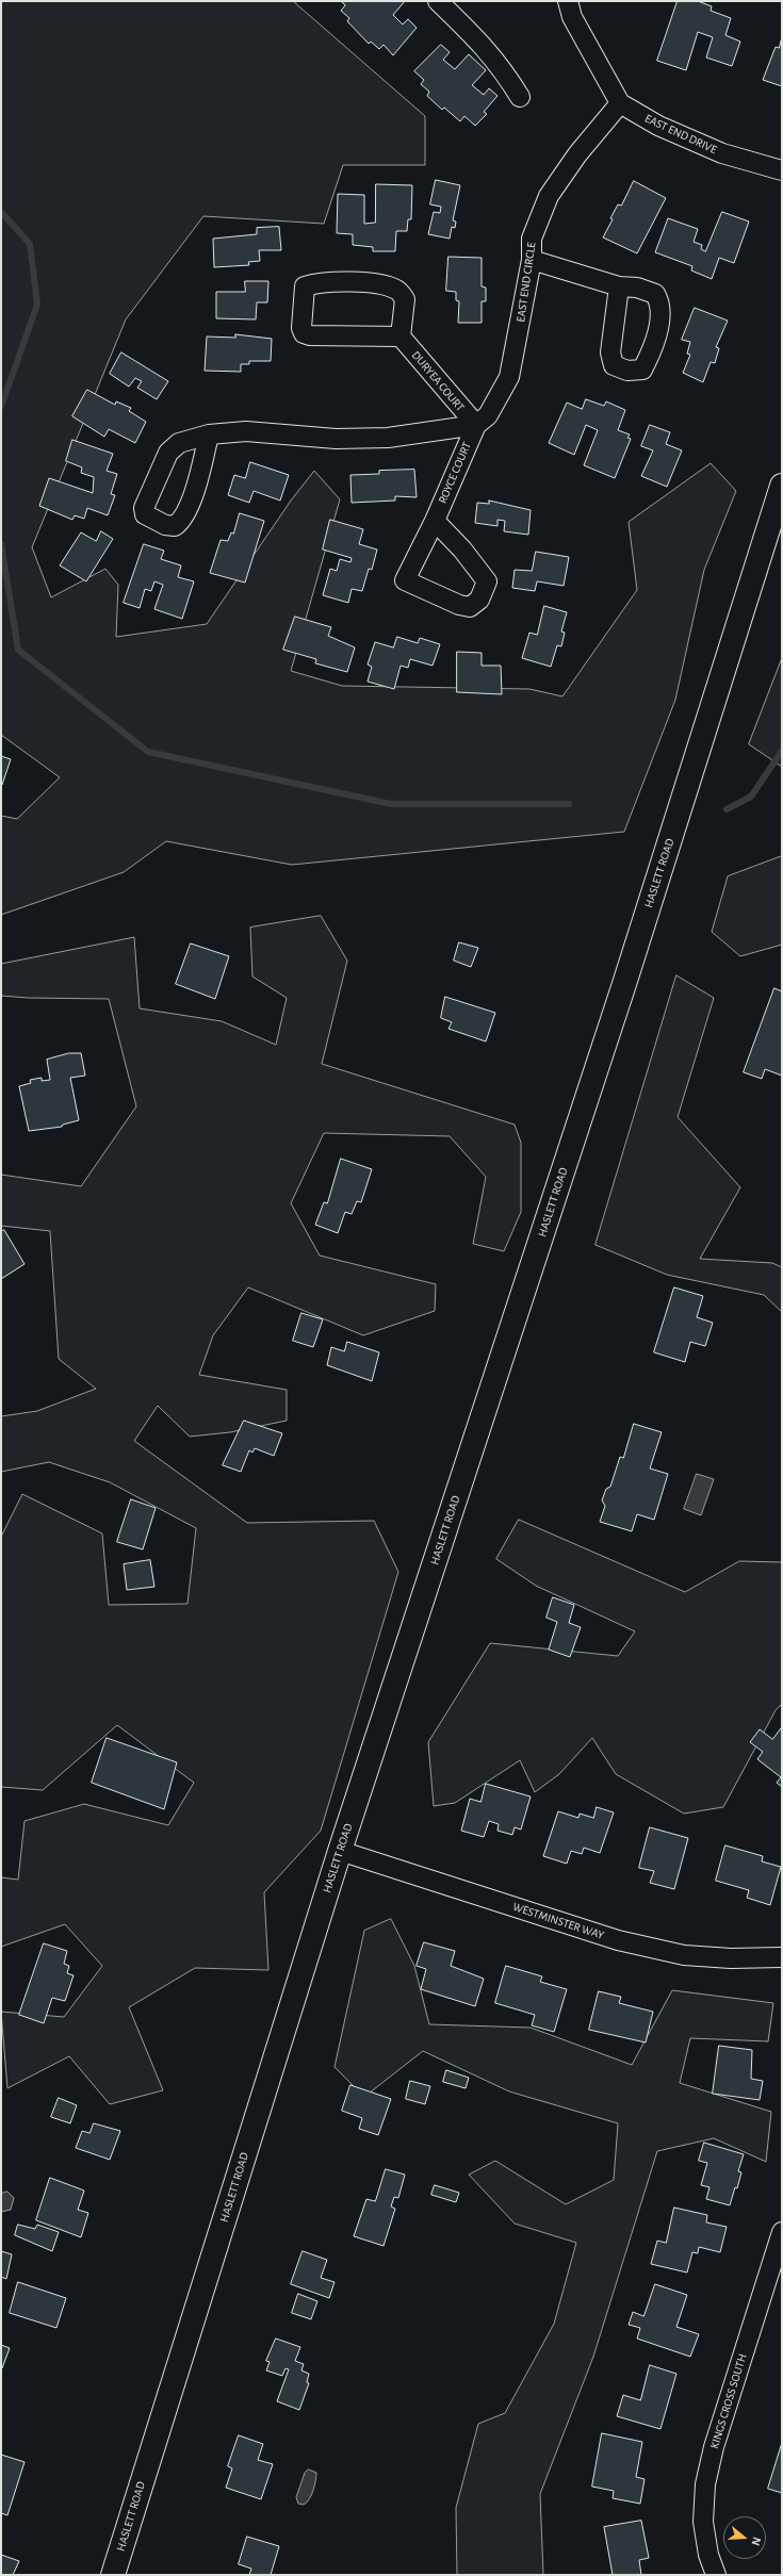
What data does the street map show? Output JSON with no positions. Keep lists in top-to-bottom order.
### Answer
{
  "streets": {
    "main road": ["HASLETT ROAD"],
    "street": [
      "EAST END DRIVE",
      "EAST END CIRCLE",
      "DURYEA COURT",
      "ROYCE COURT",
      "WESTMINSTER WAY",
      "KINGS CROSS SOUTH"
    ]
  },
  "crossings": [
    ["EAST END DRIVE", "EAST END CIRCLE"],
    ["EAST END CIRCLE", "DURYEA COURT"],
    ["EAST END CIRCLE", "ROYCE COURT"],
    ["DURYEA COURT", "ROYCE COURT"],
    ["HASLETT ROAD", "WESTMINSTER WAY"]
  ],
  "north": "right"
}
